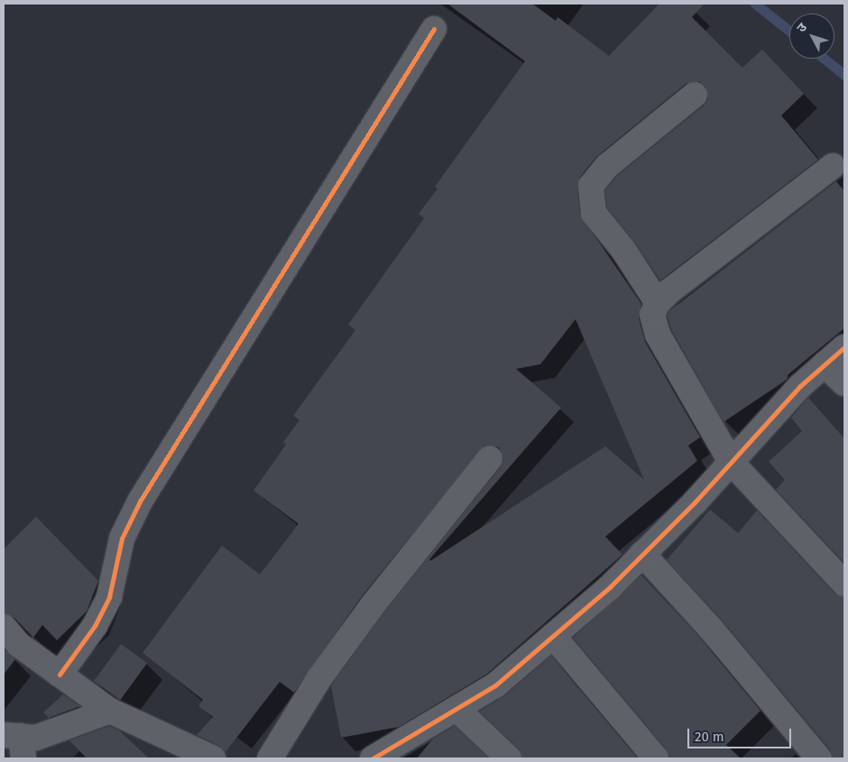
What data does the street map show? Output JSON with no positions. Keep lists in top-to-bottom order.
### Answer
{
  "scale_bar": "20 m",
  "north": "top left"
}
